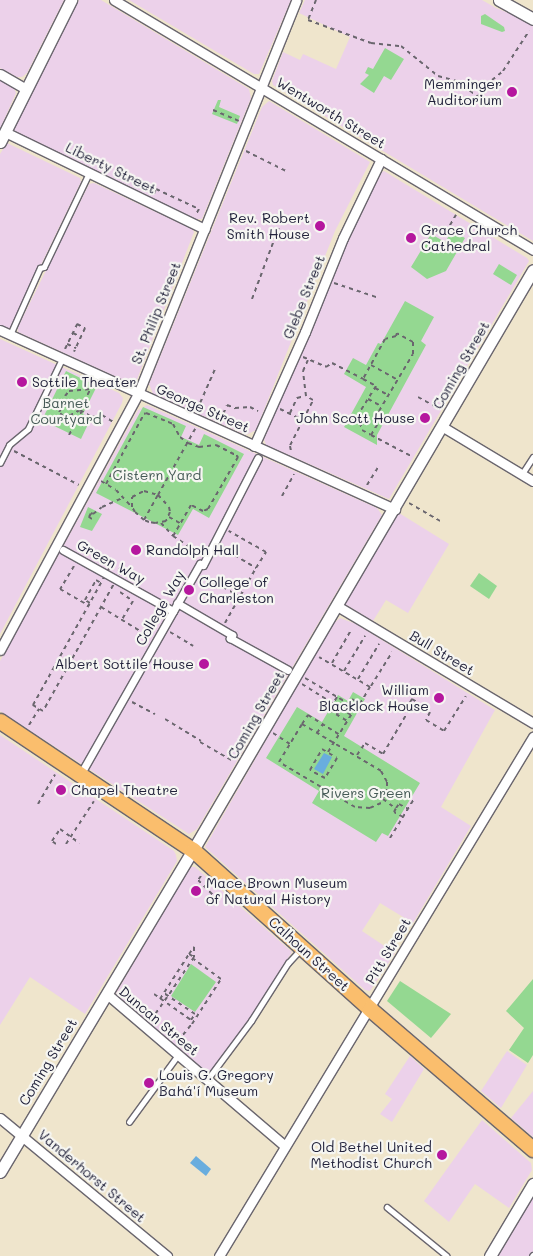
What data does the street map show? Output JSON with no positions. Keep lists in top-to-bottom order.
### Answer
{
  "streets": {
    "main road": ["Calhoun Street"],
    "street": [
      "Wentworth Street",
      "Liberty Street",
      "Glebe Street",
      "St. Philip Street",
      "Coming Street",
      "George Street",
      "Green Way",
      "College Way",
      "Bull Street",
      "Pitt Street",
      "Duncan Street",
      "Vanderhorst Street"
    ]
  },
  "crossings": [
    ["Wentworth Street", "Glebe Street"],
    ["Wentworth Street", "St. Philip Street"],
    ["Liberty Street", "St. Philip Street"],
    ["Glebe Street", "George Street"],
    ["St. Philip Street", "George Street"],
    ["Coming Street", "George Street"],
    ["Coming Street", "Bull Street"],
    ["Coming Street", "Calhoun Street"],
    ["Coming Street", "Duncan Street"],
    ["Coming Street", "Vanderhorst Street"],
    ["Green Way", "College Way"],
    ["College Way", "Calhoun Street"],
    ["Pitt Street", "Calhoun Street"],
    ["Pitt Street", "Duncan Street"]
  ],
  "parks": ["Barnet Courtyard", "Cistern Yard", "Rivers Green"],
  "places": [
    "Memminger Auditorium",
    "Rev. Robert Smith House",
    "Grace Church Cathedral",
    "Sottile Theater",
    "John Scott House",
    "Randolph Hall",
    "College of Charleston",
    "Albert Sottile House",
    "William Blacklock House",
    "Chapel Theatre",
    "Mace Brown Museum of Natural History",
    "Louis G. Gregory Bahá'í Museum",
    "Old Bethel United Methodist Church"
  ]
}
